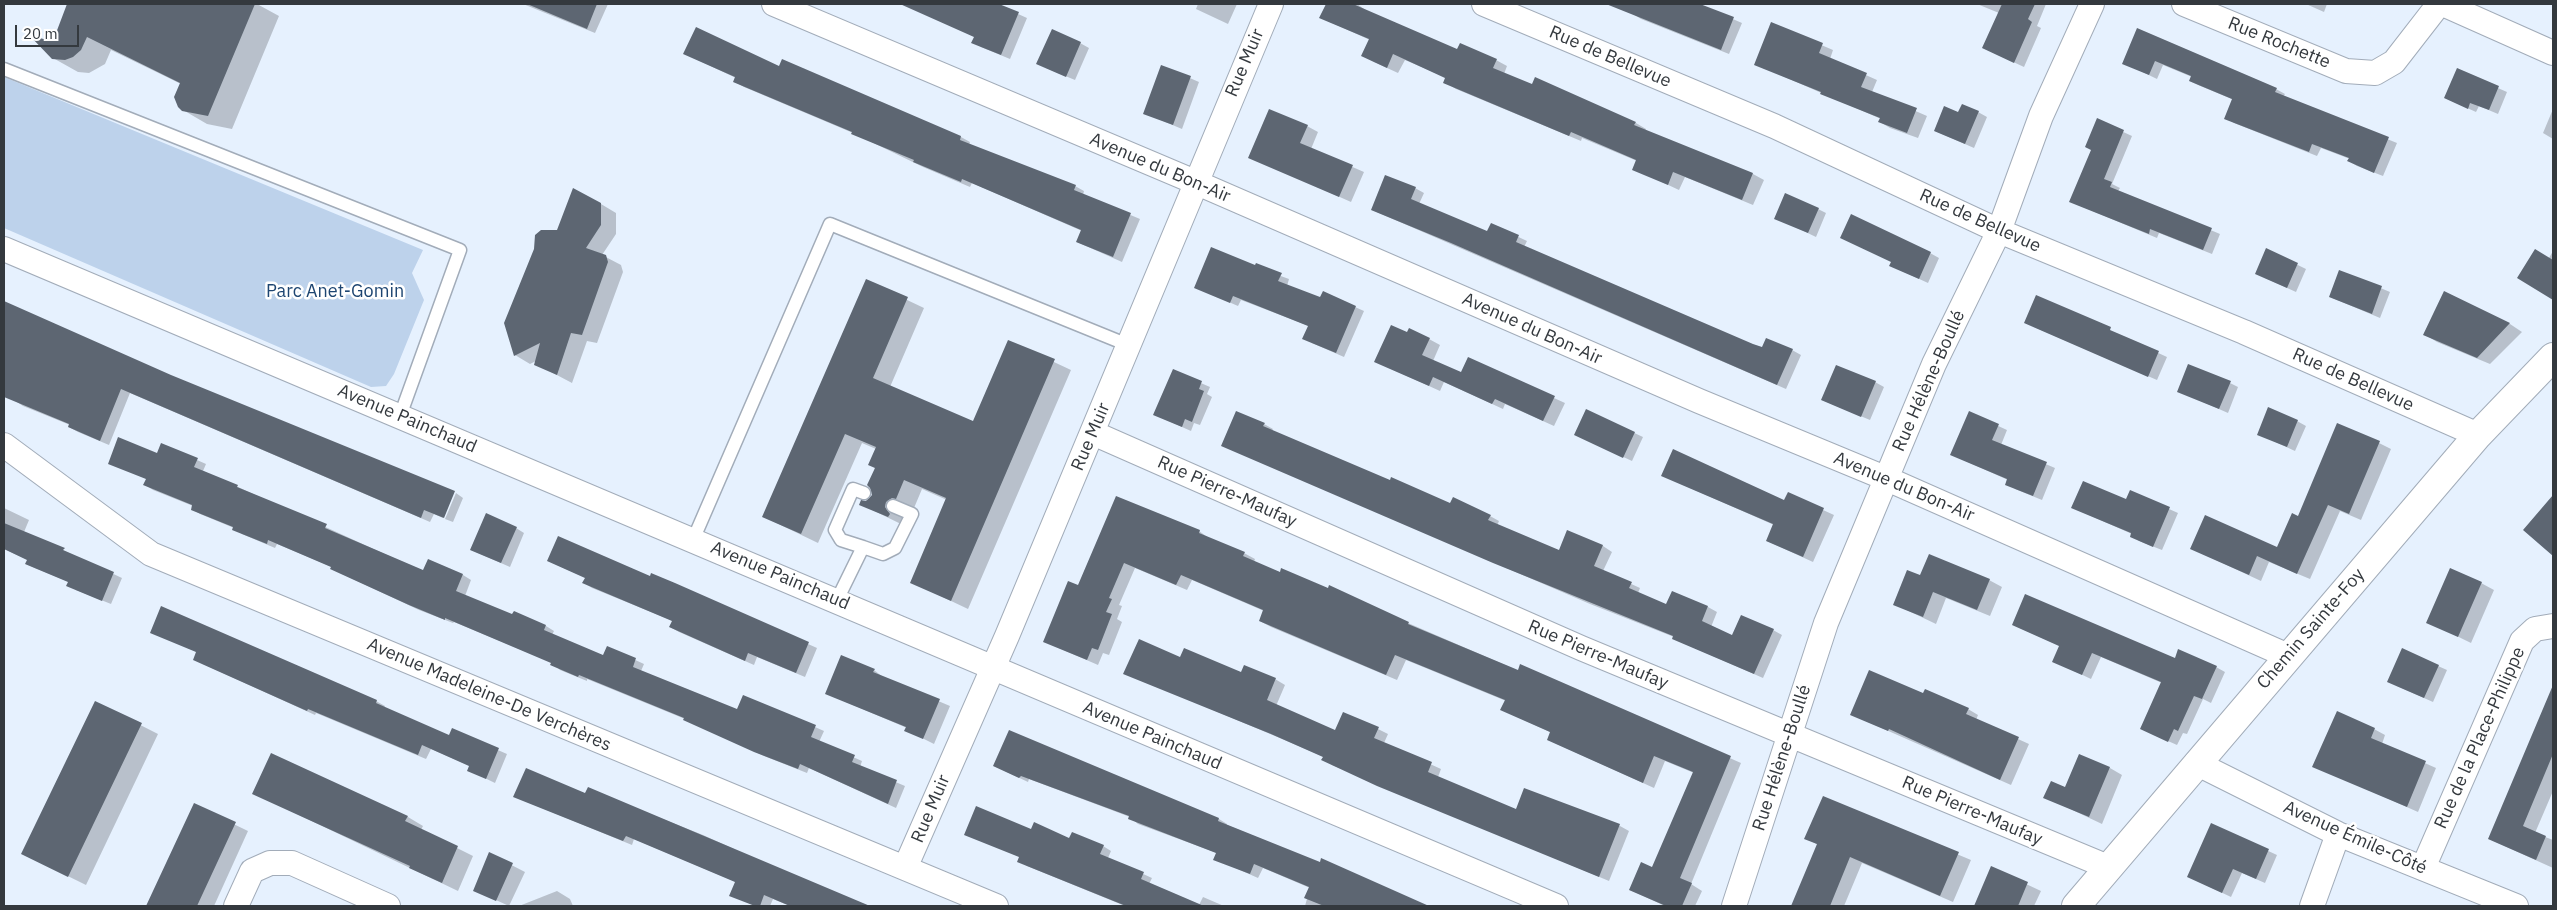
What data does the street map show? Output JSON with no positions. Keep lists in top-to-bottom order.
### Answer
{
  "streets": {
    "main road": ["Chemin Sainte-Foy"],
    "street": [
      "Rue Rochette",
      "Rue de Bellevue",
      "Rue Muir",
      "Avenue du Bon-Air",
      "Rue Hélène-Boullé",
      "Avenue Painchaud",
      "Rue Pierre-Maufay",
      "Avenue Madeleine-De Verchères",
      "Rue de la Place-Philippe",
      "Avenue Émile-Côté"
    ]
  },
  "crossings": [
    ["Rue de Bellevue", "Rue Hélène-Boullé"],
    ["Rue de Bellevue", "Chemin Sainte-Foy"],
    ["Rue Muir", "Avenue du Bon-Air"],
    ["Rue Muir", "Avenue Painchaud"],
    ["Rue Muir", "Rue Pierre-Maufay"],
    ["Rue Muir", "Avenue Madeleine-De Verchères"],
    ["Avenue du Bon-Air", "Rue Hélène-Boullé"],
    ["Avenue du Bon-Air", "Chemin Sainte-Foy"],
    ["Rue Hélène-Boullé", "Rue Pierre-Maufay"],
    ["Rue Pierre-Maufay", "Chemin Sainte-Foy"],
    ["Chemin Sainte-Foy", "Avenue Émile-Côté"],
    ["Rue de la Place-Philippe", "Avenue Émile-Côté"]
  ],
  "parks": ["Parc Anet-Gomin"],
  "scale_bar": "20 m"
}
